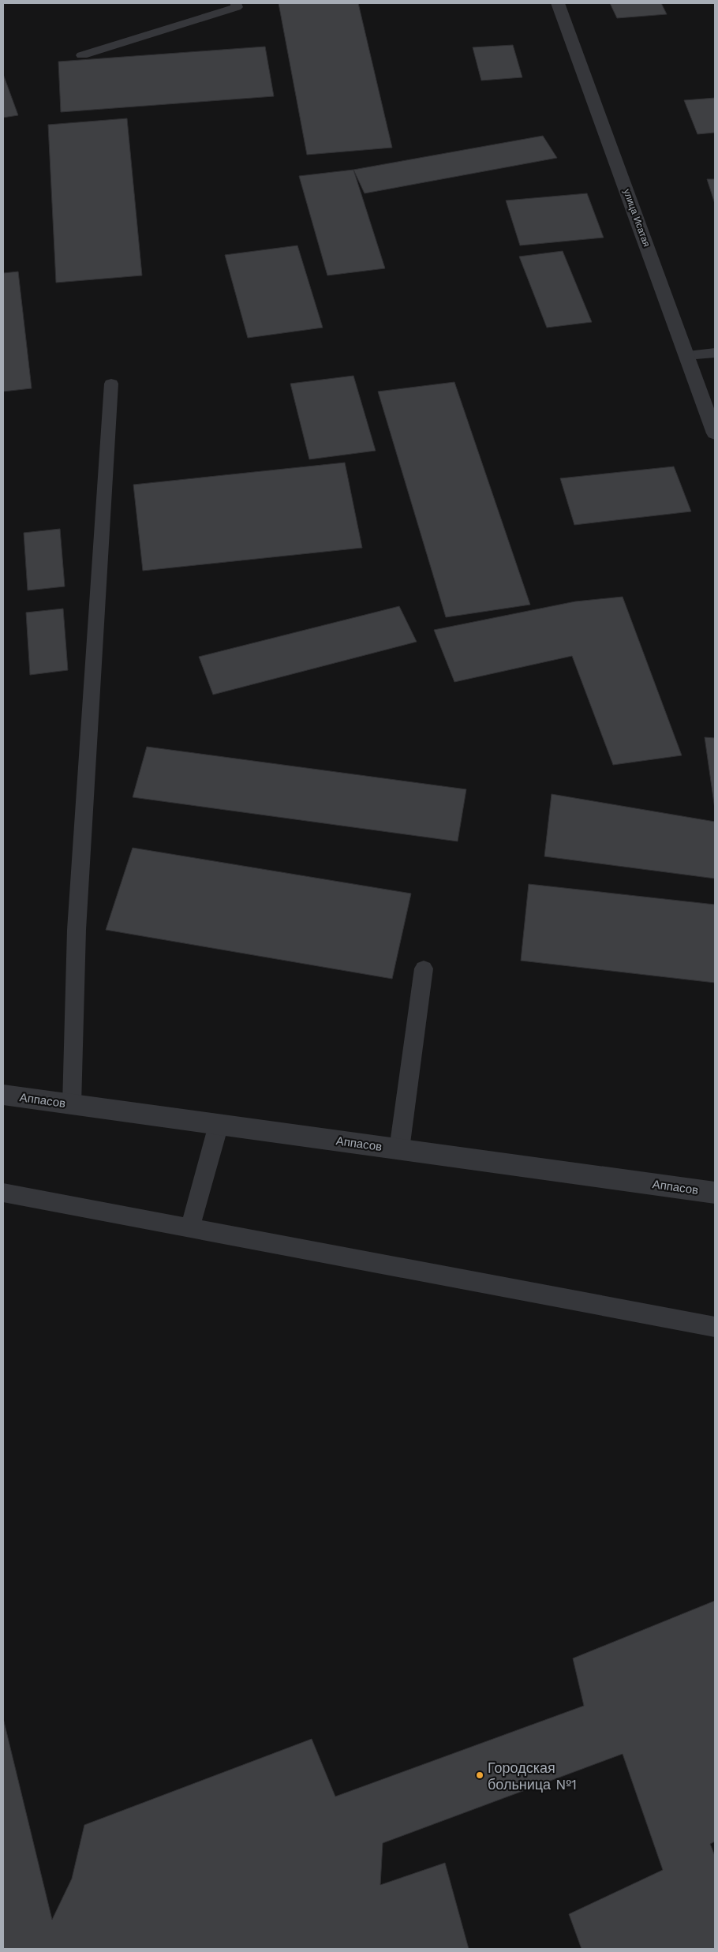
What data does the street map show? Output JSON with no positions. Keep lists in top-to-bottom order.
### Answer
{
  "streets": {
    "street": ["улица Исатая", "Аппасов"]
  },
  "places": ["Городская больница №1"]
}
